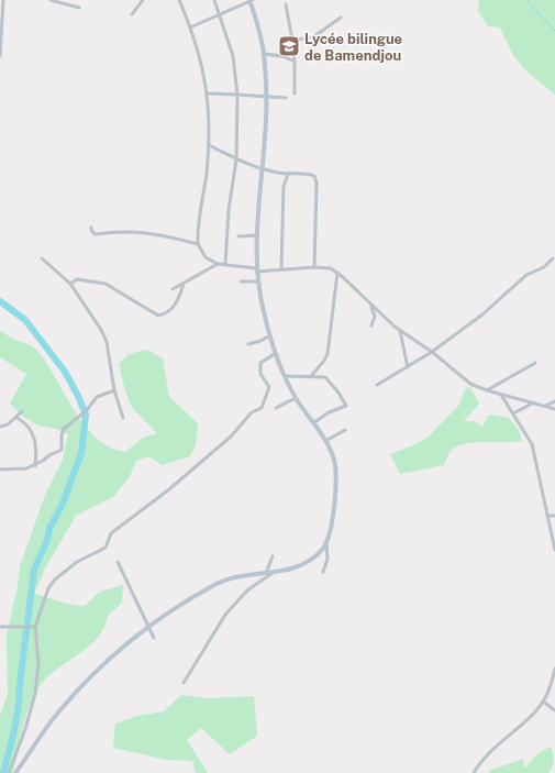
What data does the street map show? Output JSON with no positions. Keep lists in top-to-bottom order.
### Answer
{
  "places": {
    "school or university": ["Lycée bilingue de Bamendjou"]
  }
}
